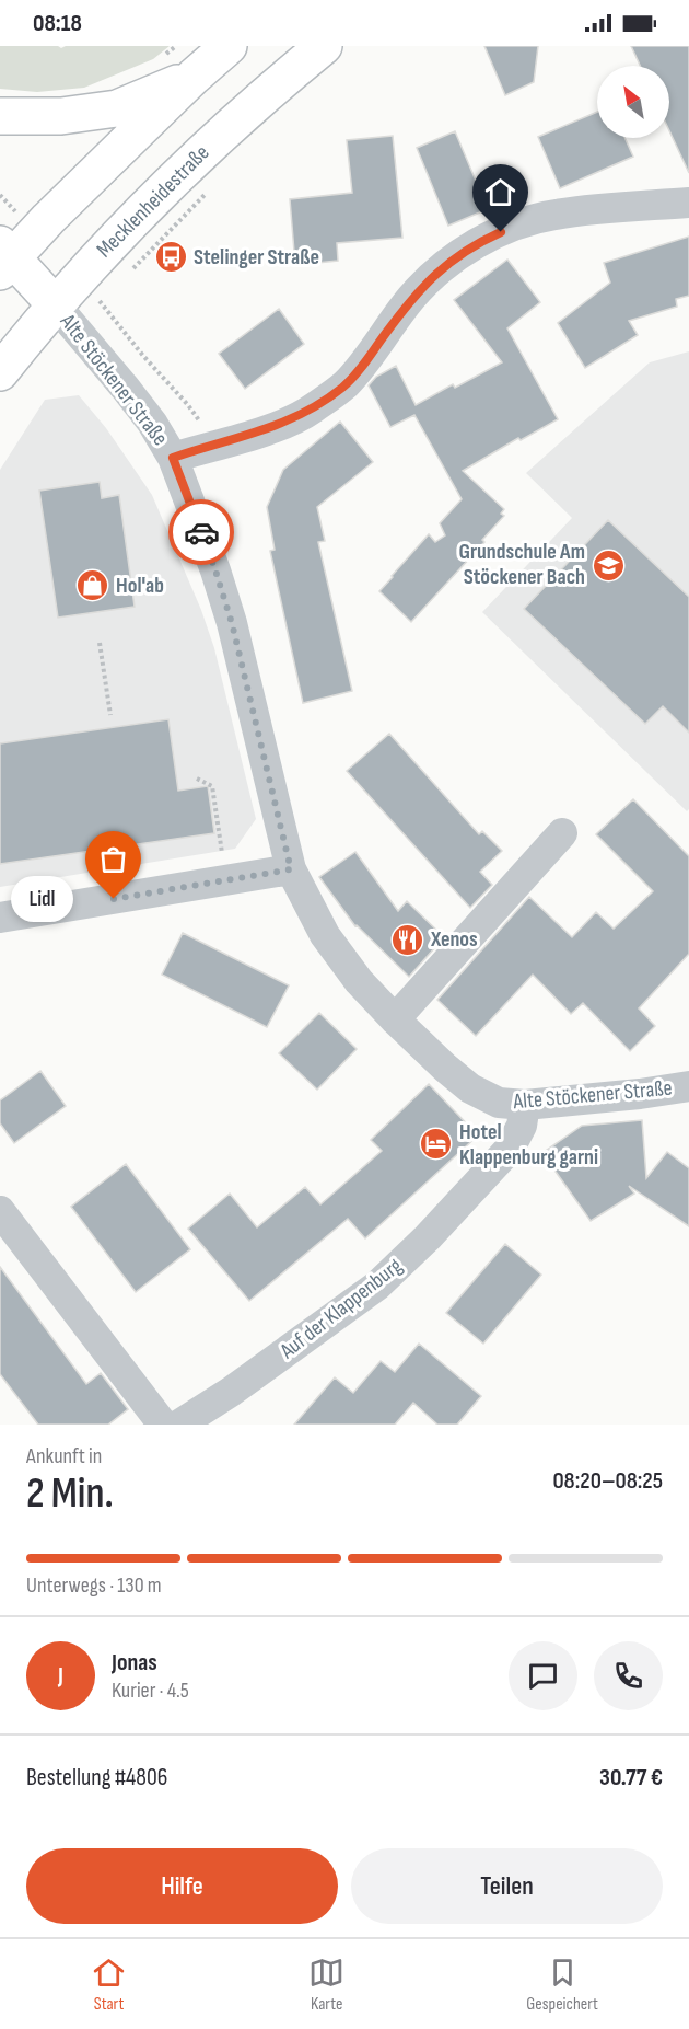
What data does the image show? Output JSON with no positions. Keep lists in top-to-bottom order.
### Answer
{
  "streets": {
    "main road": ["Mecklenheidestraße"],
    "street": ["Alte Stöckener Straße", "Auf der Klappenburg"]
  },
  "crossings": [
    ["Mecklenheidestraße", "Alte Stöckener Straße"],
    ["Alte Stöckener Straße", "Auf der Klappenburg"]
  ],
  "places": {
    "bus stop": ["Stelinger Straße"],
    "school or university": ["Grundschule Am Stöckener Bach"],
    "shop": ["Hol'ab"],
    "other": ["Lidl"],
    "restaurant": ["Xenos"],
    "hotel": ["Hotel Klappenburg garni"]
  },
  "north": "top left",
  "page": {
    "status": "08:18",
    "bubble": "Lidl",
    "heading": ["2 Min.", "Ankunft in", "08:20–08:25"],
    "panel": [
      "Jonas",
      "Kurier · 4.5",
      "Bestellung #4806",
      "30.77 €"
    ],
    "bar": "Unterwegs · 130 m",
    "round": "J",
    "buttons": ["Hilfe", "Teilen"],
    "tabs": ["Start", "Karte", "Gespeichert"]
  }
}
